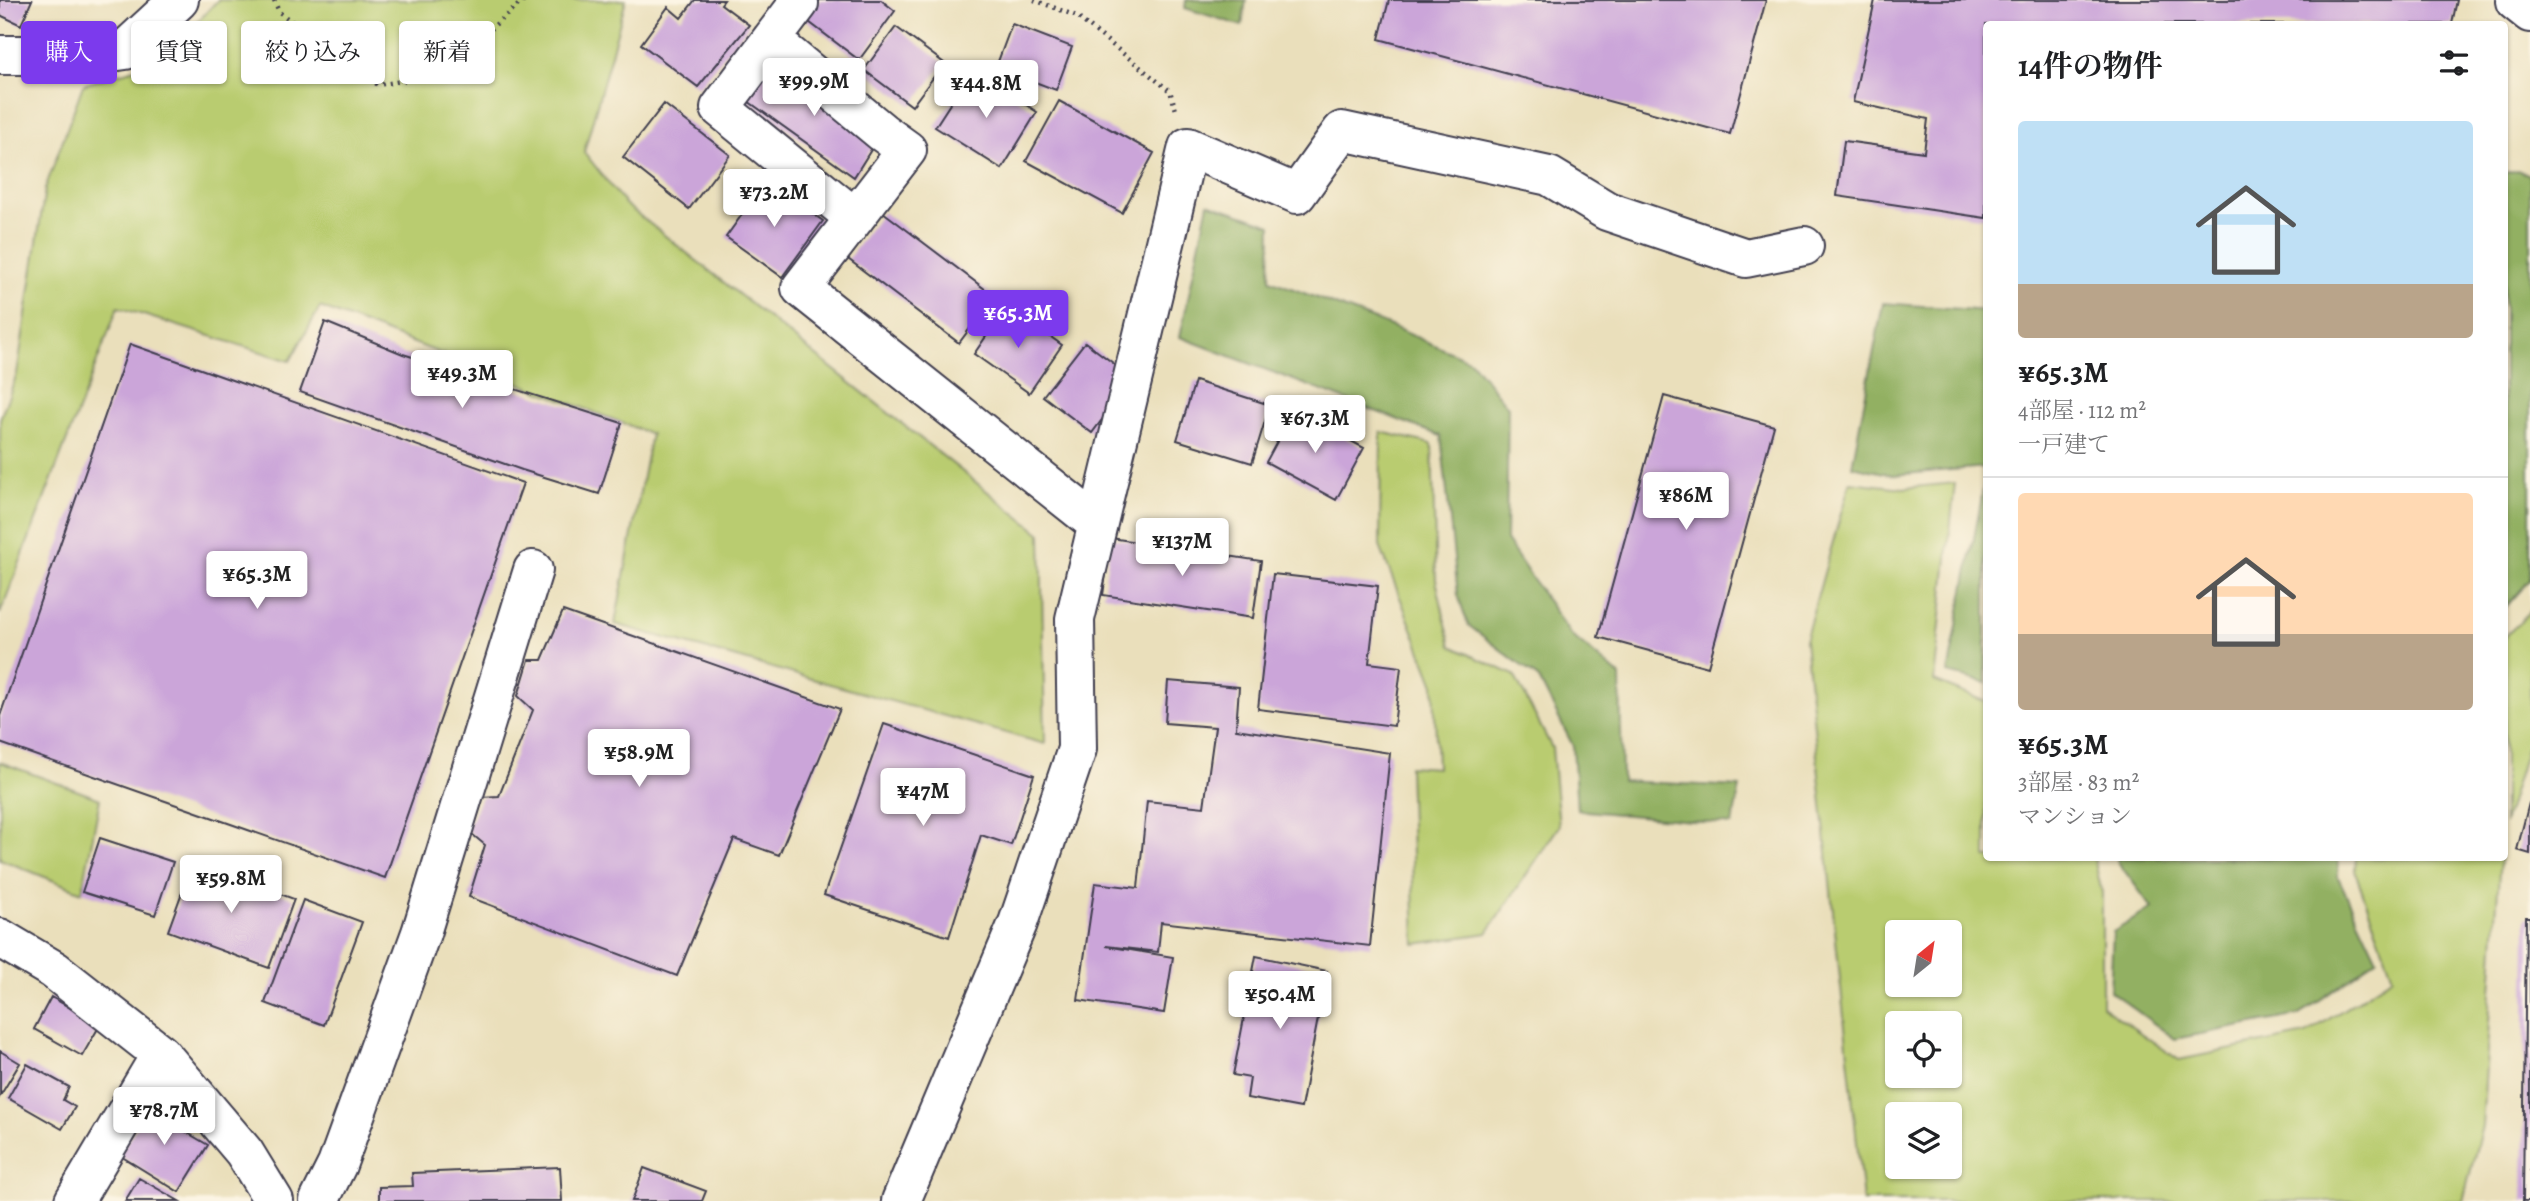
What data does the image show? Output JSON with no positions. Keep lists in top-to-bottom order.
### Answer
{
  "north": "top right",
  "page": {
    "chip": [
      "購入",
      "賃貸",
      "絞り込み",
      "新着"
    ],
    "heading": "14件の物件",
    "price": [
      "¥99.9M",
      "¥44.8M",
      "¥73.2M",
      "¥65.3M",
      "¥49.3M",
      "¥67.3M",
      "¥86M",
      "¥137M",
      "¥65.3M",
      "¥58.9M",
      "¥47M",
      "¥59.8M",
      "¥50.4M",
      "¥78.7M"
    ],
    "list": [
      {
        "name": "¥65.3M",
        "note": "4部屋 · 112 m² · 一戸建て"
      },
      {
        "name": "¥65.3M",
        "note": "3部屋 · 83 m² · マンション"
      }
    ]
  }
}
